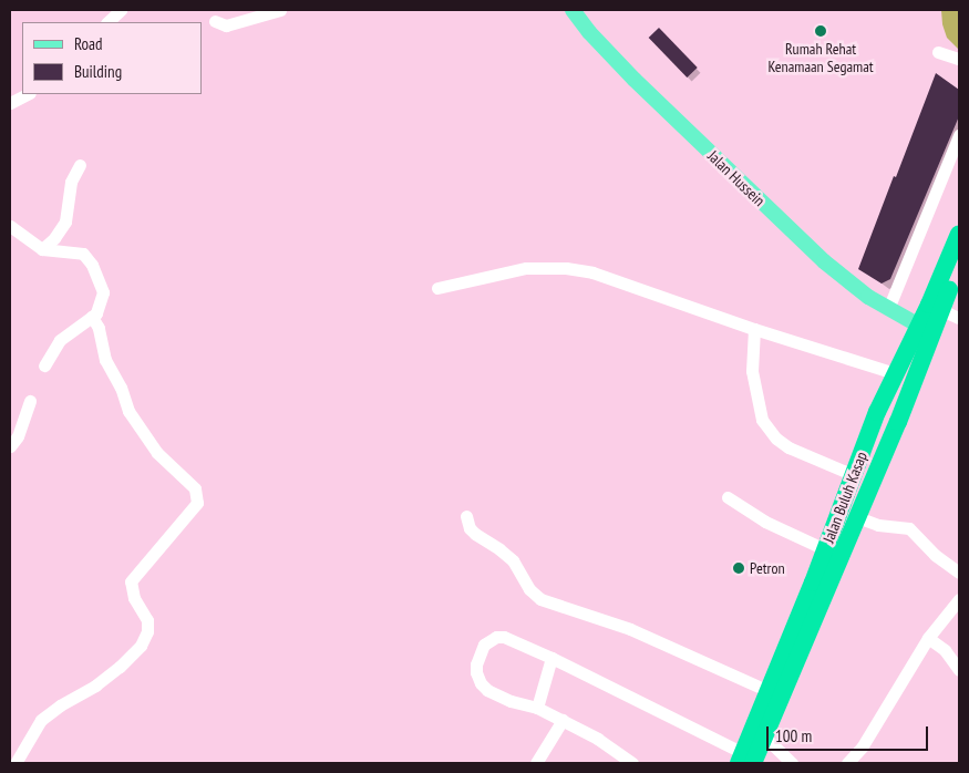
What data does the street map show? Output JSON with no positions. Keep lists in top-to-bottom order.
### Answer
{
  "streets": {
    "highway": ["Jalan Buluh Kasap"],
    "main road": ["Jalan Hussein"]
  },
  "crossings": [
    ["Jalan Hussein", "Jalan Buluh Kasap"]
  ],
  "places": ["Rumah Rehat Kenamaan Segamat", "Petron"],
  "legend": ["Road", "Building"],
  "scale_bar": "100 m"
}
